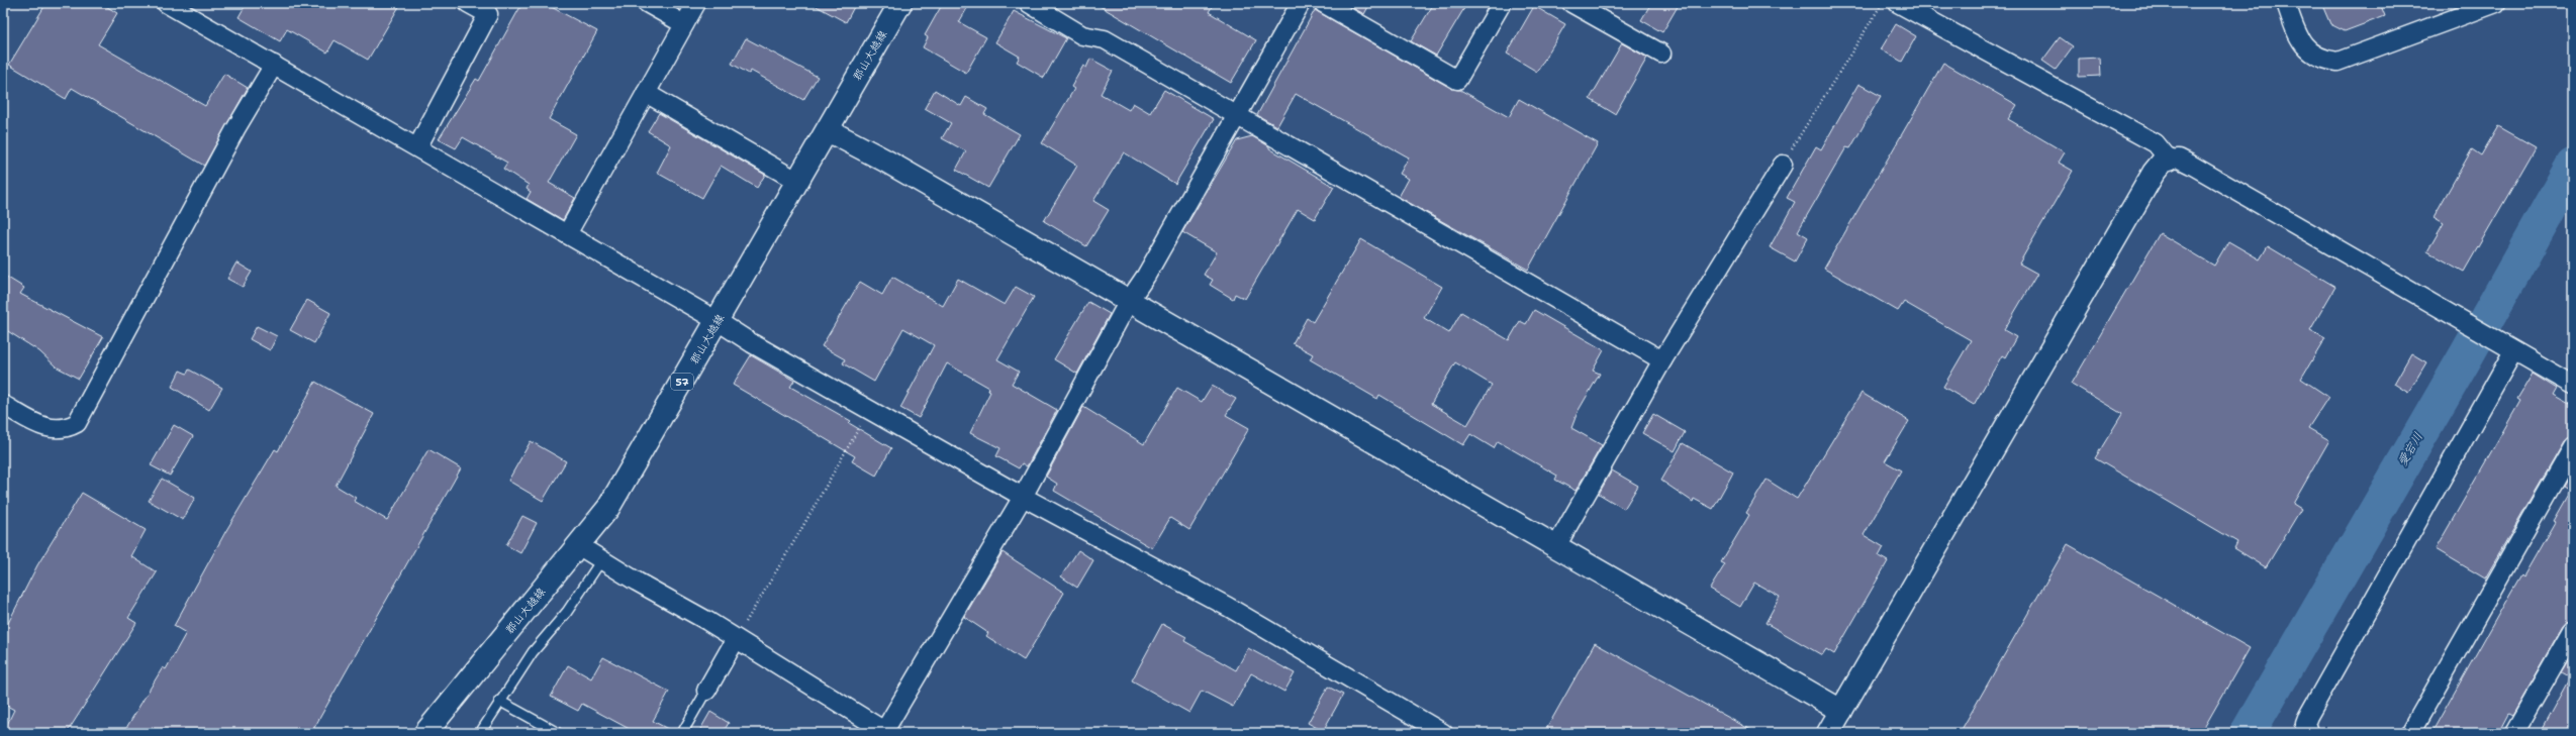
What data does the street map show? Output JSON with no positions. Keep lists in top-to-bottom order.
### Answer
{
  "streets": {
    "street": ["郡山大越線", "57"]
  },
  "water": ["愛宕川"]
}
